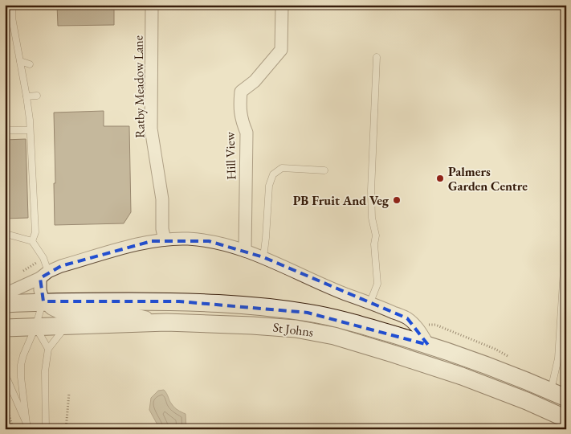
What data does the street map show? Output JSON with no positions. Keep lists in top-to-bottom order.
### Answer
{
  "streets": {
    "main road": ["St Johns"],
    "street": ["Ratby Meadow Lane", "Hill View"]
  },
  "places": ["Palmers Garden Centre", "PB Fruit And Veg"]
}
